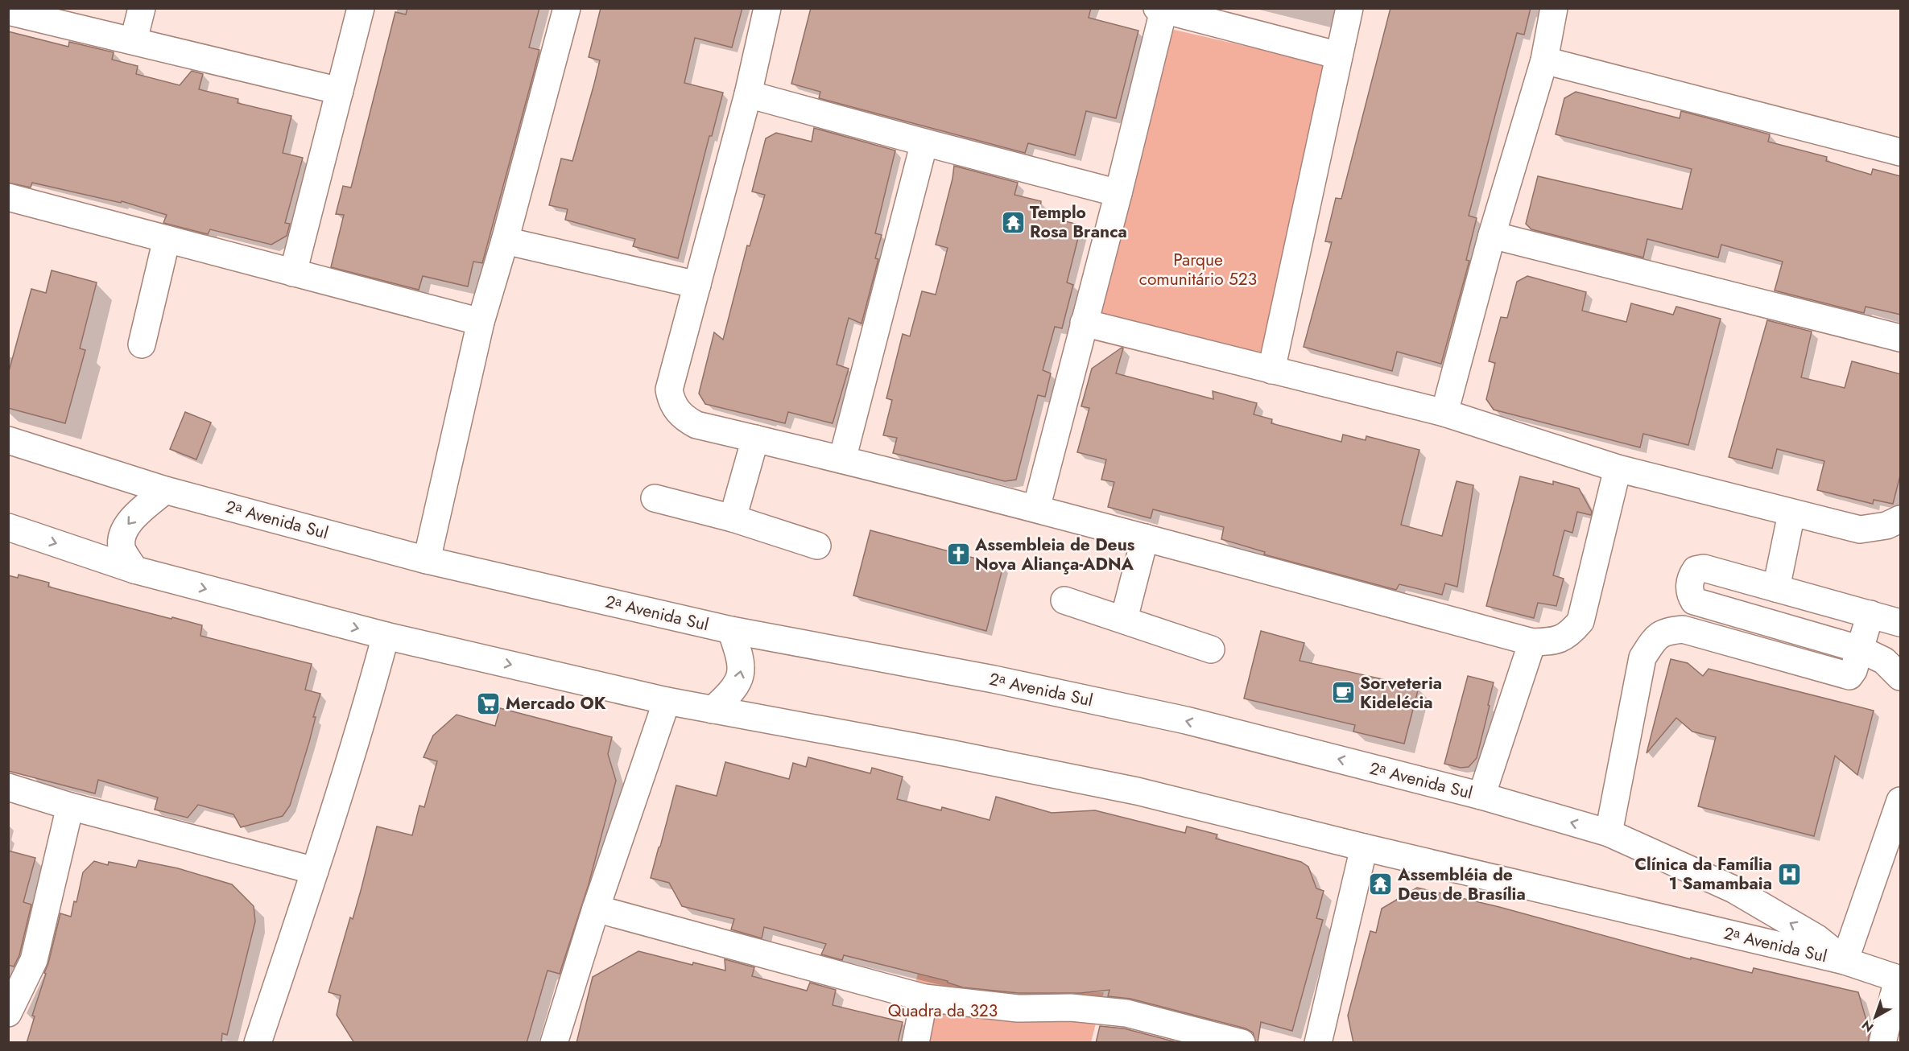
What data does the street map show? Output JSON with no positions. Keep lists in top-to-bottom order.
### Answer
{
  "streets": {
    "street": ["2ᵃ Avenida Sul"]
  },
  "parks": ["Parque comunitário 523", "Quadra da 323"],
  "places": {
    "temple": ["Templo Rosa Branca", "Assembléia de Deus de Brasília"],
    "church": ["Assembleia de Deus Nova Aliança-ADNA"],
    "cafe": ["Sorveteria Kidelécia"],
    "supermarket": ["Mercado OK"],
    "hospital": ["Clínica da Família 1 Samambaia"]
  },
  "north": "bottom left"
}
